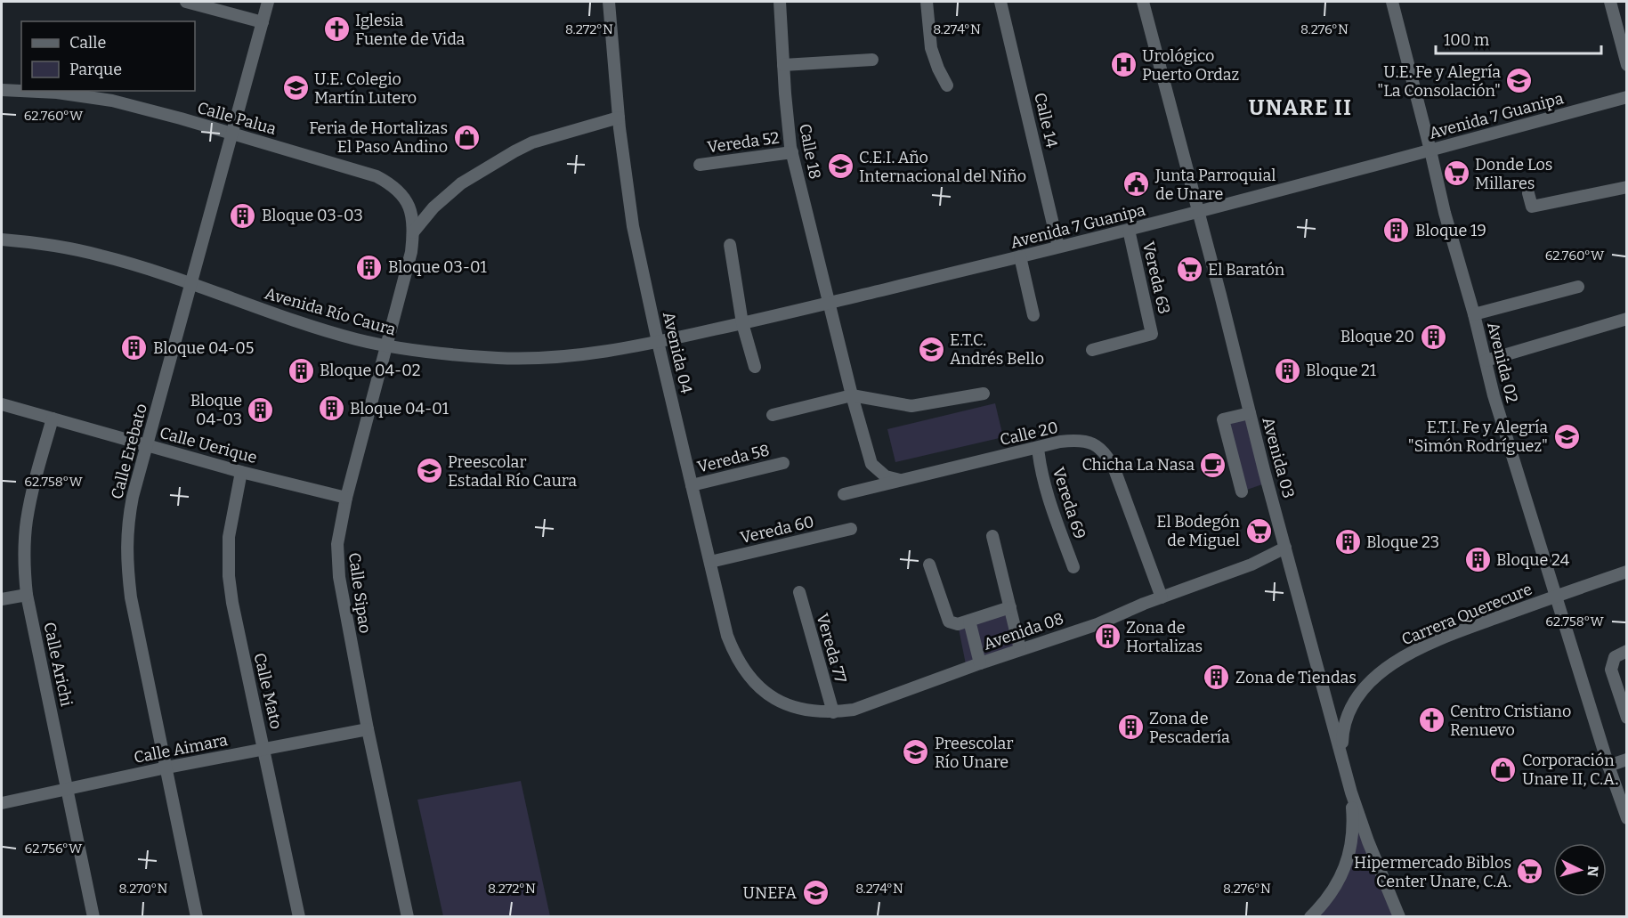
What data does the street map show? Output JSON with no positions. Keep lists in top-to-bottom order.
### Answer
{
  "streets": {
    "street": [
      "Avenida 7 Guanipa",
      "Calle Palua",
      "Calle 14",
      "Vereda 52",
      "Calle 18",
      "Vereda 63",
      "Avenida Río Caura",
      "Avenida 04",
      "Avenida 02",
      "Calle 20",
      "Calle Uerique",
      "Calle Erebato",
      "Avenida 03",
      "Vereda 58",
      "Vereda 69",
      "Vereda 60",
      "Calle Sipao",
      "Carrera Querecure",
      "Avenida 08",
      "Vereda 77",
      "Calle Arichi",
      "Calle Mato",
      "Calle Aimara"
    ]
  },
  "crossings": [
    ["Avenida 7 Guanipa", "Calle 14"],
    ["Avenida 7 Guanipa", "Calle 18"],
    ["Avenida 7 Guanipa", "Vereda 63"],
    ["Avenida 7 Guanipa", "Avenida Río Caura"],
    ["Avenida 7 Guanipa", "Avenida 04"],
    ["Avenida 7 Guanipa", "Avenida 02"],
    ["Avenida 7 Guanipa", "Avenida 03"],
    ["Calle Palua", "Calle Erebato"],
    ["Calle Palua", "Calle Sipao"],
    ["Vereda 52", "Calle 18"],
    ["Avenida Río Caura", "Avenida 04"],
    ["Avenida Río Caura", "Calle Erebato"],
    ["Avenida Río Caura", "Calle Sipao"],
    ["Avenida 04", "Vereda 58"],
    ["Avenida 04", "Vereda 60"],
    ["Avenida 04", "Avenida 08"],
    ["Avenida 02", "Carrera Querecure"],
    ["Calle 20", "Vereda 69"],
    ["Calle 20", "Avenida 08"],
    ["Calle Uerique", "Calle Erebato"],
    ["Calle Uerique", "Calle Sipao"],
    ["Calle Uerique", "Calle Arichi"],
    ["Calle Uerique", "Calle Mato"],
    ["Calle Erebato", "Calle Aimara"],
    ["Avenida 03", "Carrera Querecure"],
    ["Avenida 03", "Avenida 08"],
    ["Calle Sipao", "Calle Aimara"],
    ["Avenida 08", "Vereda 77"],
    ["Calle Arichi", "Calle Aimara"],
    ["Calle Mato", "Calle Aimara"]
  ],
  "districts": ["UNARE II"],
  "places": {
    "church": ["Iglesia Fuente de Vida", "Centro Cristiano Renuevo"],
    "hospital": ["Urológico Puerto Ordaz"],
    "school or university": [
      "U.E. Fe y Alegría \"La Consolación\"",
      "U.E. Colegio Martín Lutero",
      "C.E.I. Año Internacional del Niño",
      "E.T.C. Andrés Bello",
      "E.T.I. Fe y Alegría \"Simón Rodríguez\"",
      "Preescolar Estadal Río Caura",
      "Preescolar Río Unare",
      "UNEFA"
    ],
    "shop": ["Feria de Hortalizas El Paso Andino", "Corporación Unare II, C.A."],
    "supermarket": [
      "Donde Los Millares",
      "El Baratón",
      "El Bodegón de Miguel",
      "Hipermercado Biblos Center Unare, C.A."
    ],
    "public building": ["Junta Parroquial de Unare"],
    "building": [
      "Bloque 03-03",
      "Bloque 19",
      "Bloque 03-01",
      "Bloque 20",
      "Bloque 04-05",
      "Bloque 04-02",
      "Bloque 21",
      "Bloque 04-01",
      "Bloque 04-03",
      "Bloque 23",
      "Bloque 24",
      "Zona de Hortalizas",
      "Zona de Tiendas",
      "Zona de Pescadería"
    ],
    "cafe": ["Chicha La Nasa"]
  },
  "legend": ["Calle", "Parque"],
  "scale_bar": "100 m",
  "north": "right",
  "coordinates": [
    "8.274°N",
    "8.272°N",
    "8.276°N",
    "62.760°W",
    "62.758°W",
    "62.756°W",
    "8.270°N"
  ]
}
